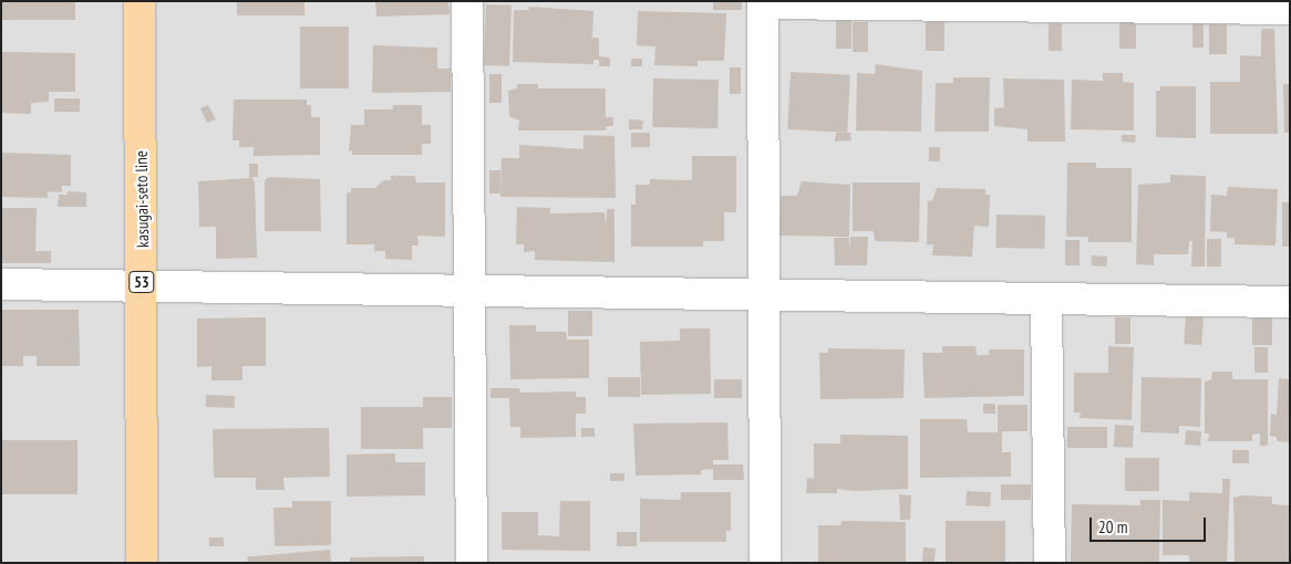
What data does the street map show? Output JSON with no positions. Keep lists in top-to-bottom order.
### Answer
{
  "streets": {
    "main road": ["kasugai-seto line", "53"]
  },
  "scale_bar": "20 m"
}
